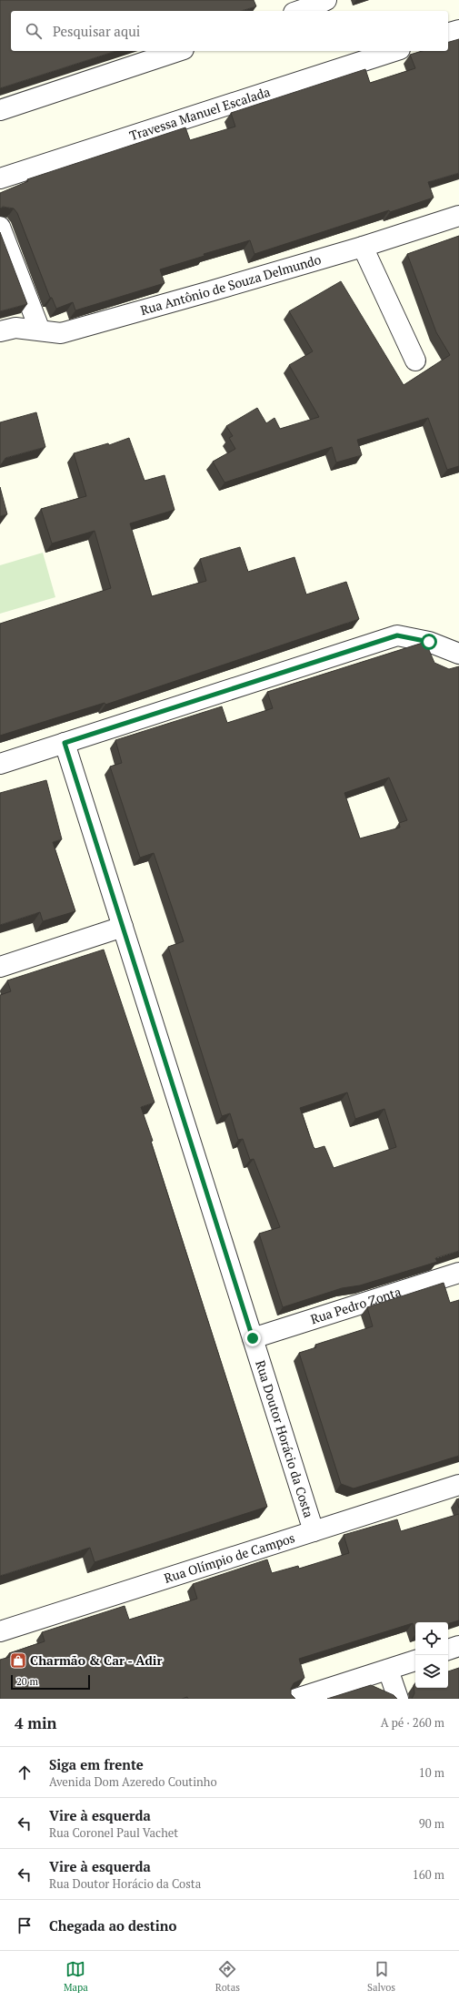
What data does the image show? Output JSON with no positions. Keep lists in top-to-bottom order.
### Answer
{
  "streets": {
    "street": [
      "Travessa Manuel Escalada",
      "Rua Antônio de Souza Delmundo",
      "Rua Pedro Zonta",
      "Rua Doutor Horácio da Costa",
      "Rua Olímpio de Campos"
    ]
  },
  "crossings": [
    ["Rua Pedro Zonta", "Rua Doutor Horácio da Costa"],
    ["Rua Doutor Horácio da Costa", "Rua Olímpio de Campos"]
  ],
  "places": {
    "shop": ["Charmão & Car - Adir"]
  },
  "scale_bar": "20 m",
  "page": {
    "search": "Pesquisar aqui",
    "scale": "20 m",
    "heading": ["4 min", "A pé · 260 m"],
    "list": [
      ["Siga em frente", "Avenida Dom Azeredo Coutinho", "10 m"],
      ["Vire à esquerda", "Rua Coronel Paul Vachet", "90 m"],
      ["Vire à esquerda", "Rua Doutor Horácio da Costa", "160 m"],
      "Chegada ao destino"
    ],
    "nav": ["Mapa", "Rotas", "Salvos"]
  }
}
